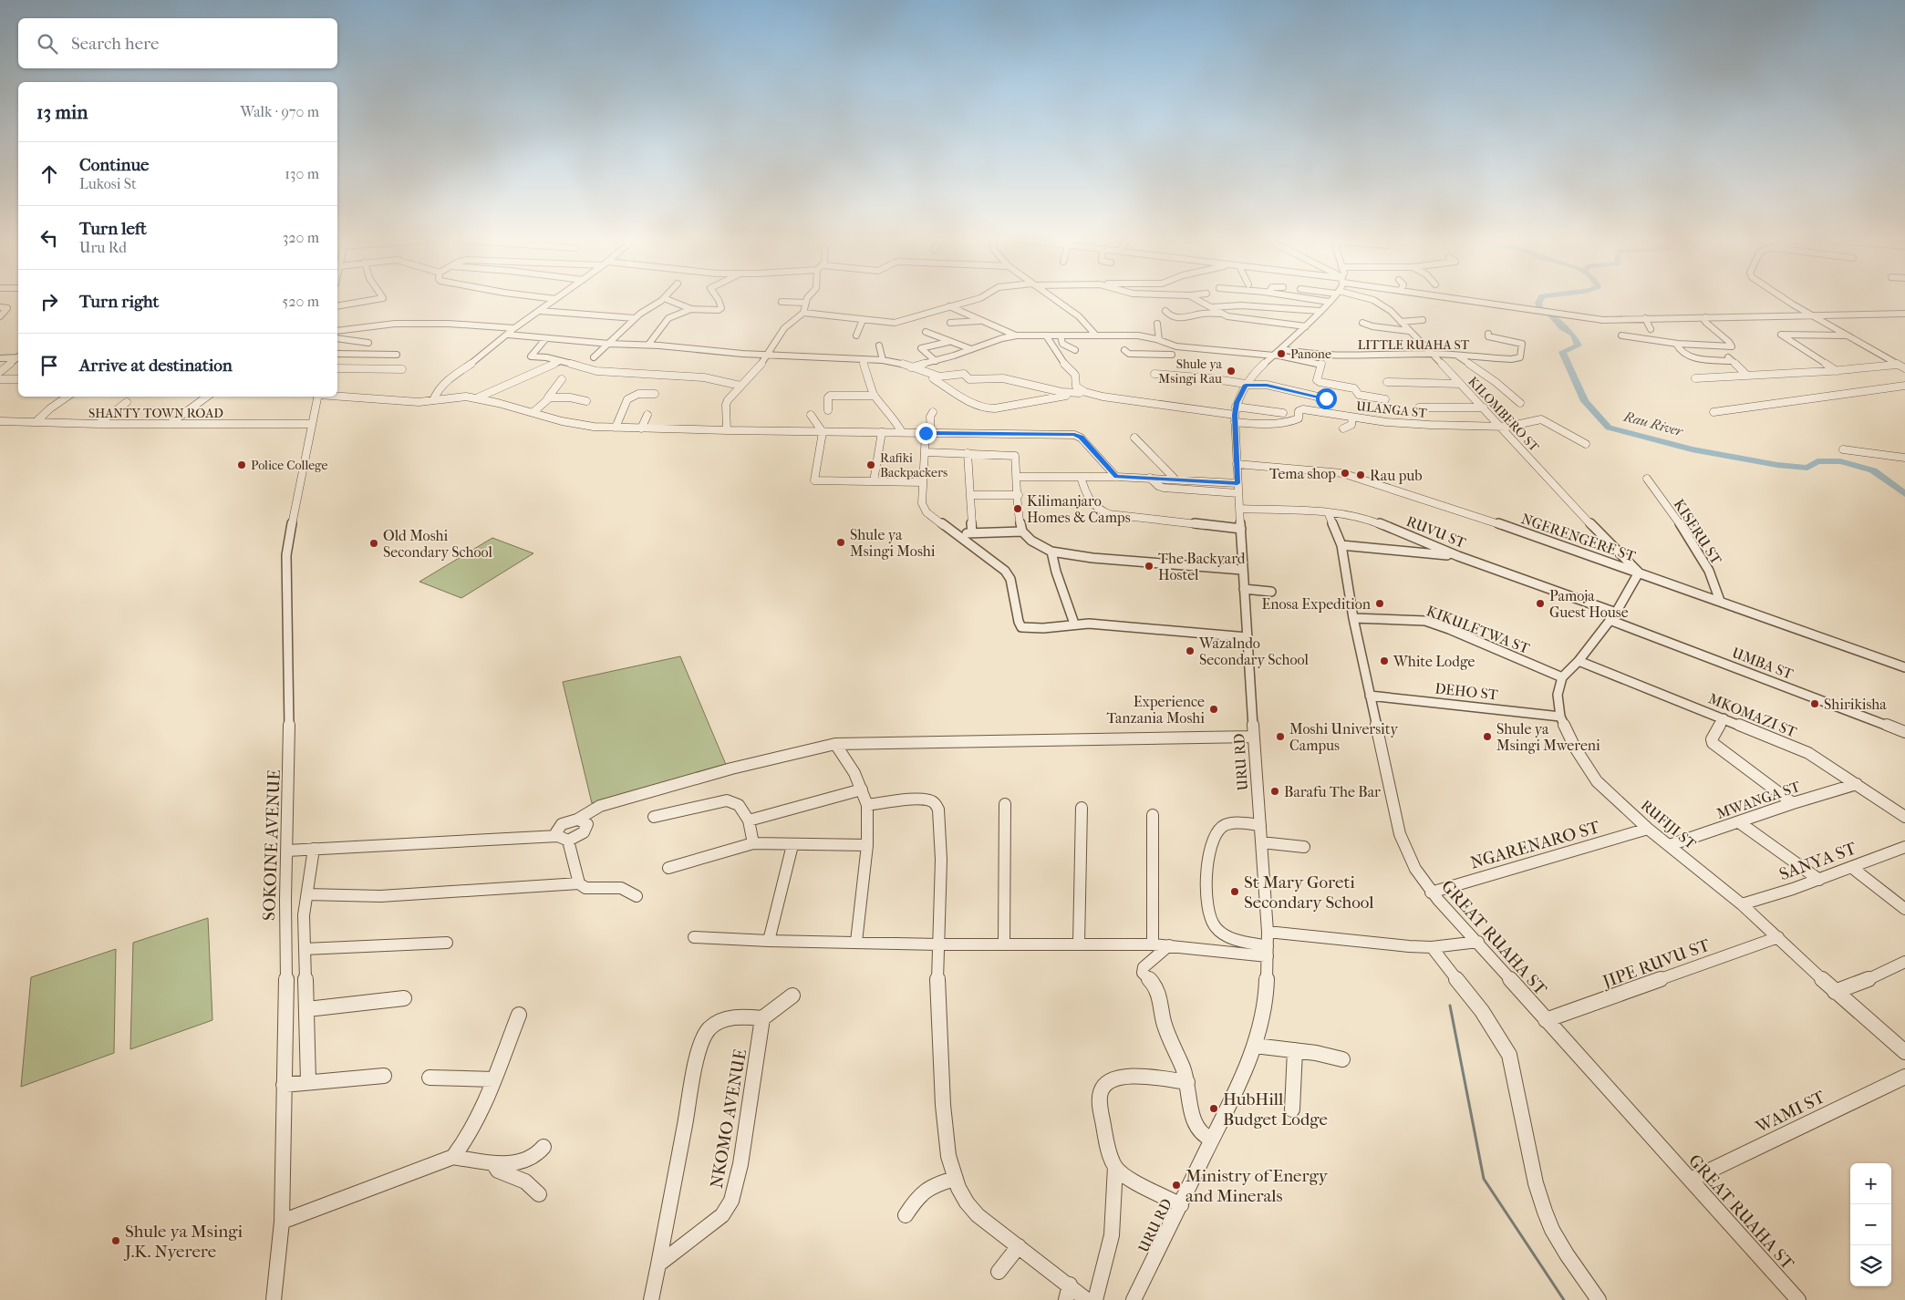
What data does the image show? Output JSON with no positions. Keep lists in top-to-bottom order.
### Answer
{
  "streets": {
    "street": [
      "LITTLE RUAHA ST",
      "ULANGA ST",
      "SHANTY TOWN ROAD",
      "KILOMBERO ST",
      "RUVU ST",
      "KISERU ST",
      "NGERENGERE ST",
      "KIKULETWA ST",
      "UMBA ST",
      "DEHO ST",
      "MKOMAZI ST",
      "URU RD",
      "MWANGA ST",
      "RUFIJI ST",
      "NGARENARO ST",
      "SOKOINE AVENUE",
      "SANYA ST",
      "GREAT RUAHA ST",
      "JIPE RUVU ST",
      "WAMI ST",
      "NKOMO AVENUE"
    ]
  },
  "crossings": [
    ["LITTLE RUAHA ST", "KILOMBERO ST"],
    ["LITTLE RUAHA ST", "URU RD"],
    ["ULANGA ST", "KILOMBERO ST"],
    ["ULANGA ST", "URU RD"],
    ["SHANTY TOWN ROAD", "SOKOINE AVENUE"],
    ["KILOMBERO ST", "NGERENGERE ST"],
    ["RUVU ST", "UMBA ST"],
    ["RUVU ST", "URU RD"],
    ["RUVU ST", "GREAT RUAHA ST"],
    ["KISERU ST", "NGERENGERE ST"],
    ["NGERENGERE ST", "URU RD"],
    ["KIKULETWA ST", "RUFIJI ST"],
    ["KIKULETWA ST", "GREAT RUAHA ST"],
    ["DEHO ST", "RUFIJI ST"],
    ["DEHO ST", "GREAT RUAHA ST"],
    ["MKOMAZI ST", "MWANGA ST"],
    ["MWANGA ST", "RUFIJI ST"],
    ["RUFIJI ST", "NGARENARO ST"],
    ["RUFIJI ST", "SANYA ST"],
    ["RUFIJI ST", "JIPE RUVU ST"],
    ["NGARENARO ST", "GREAT RUAHA ST"],
    ["GREAT RUAHA ST", "JIPE RUVU ST"],
    ["GREAT RUAHA ST", "WAMI ST"]
  ],
  "water": ["Rau River"],
  "places": [
    "Panone",
    "Shule ya Msingi Rau",
    "Police College",
    "Rafiki Backpackers",
    "Tema shop",
    "Rau pub",
    "Kilimanjaro Homes & Camps",
    "Shule ya Msingi Moshi",
    "Old Moshi Secondary School",
    "The Backyard Hostel",
    "Enosa Expedition",
    "Pamoja Guest House",
    "Wazalndo Secondary School",
    "White Lodge",
    "Shirikisha",
    "Experience Tanzania Moshi",
    "Moshi University Campus",
    "Shule ya Msingi Mwereni",
    "Barafu The Bar",
    "St Mary Goreti Secondary School",
    "HubHill Budget Lodge",
    "Ministry of Energy and Minerals",
    "Shule ya Msingi J.K. Nyerere"
  ],
  "page": {
    "search": "Search here",
    "heading": ["13 min", "Walk · 970 m"],
    "list": [
      ["Continue", "Lukosi St", "130 m"],
      ["Turn left", "Uru Rd", "320 m"],
      ["Turn right", "520 m"],
      "Arrive at destination"
    ],
    "map_buttons": ["+", "−"]
  }
}
